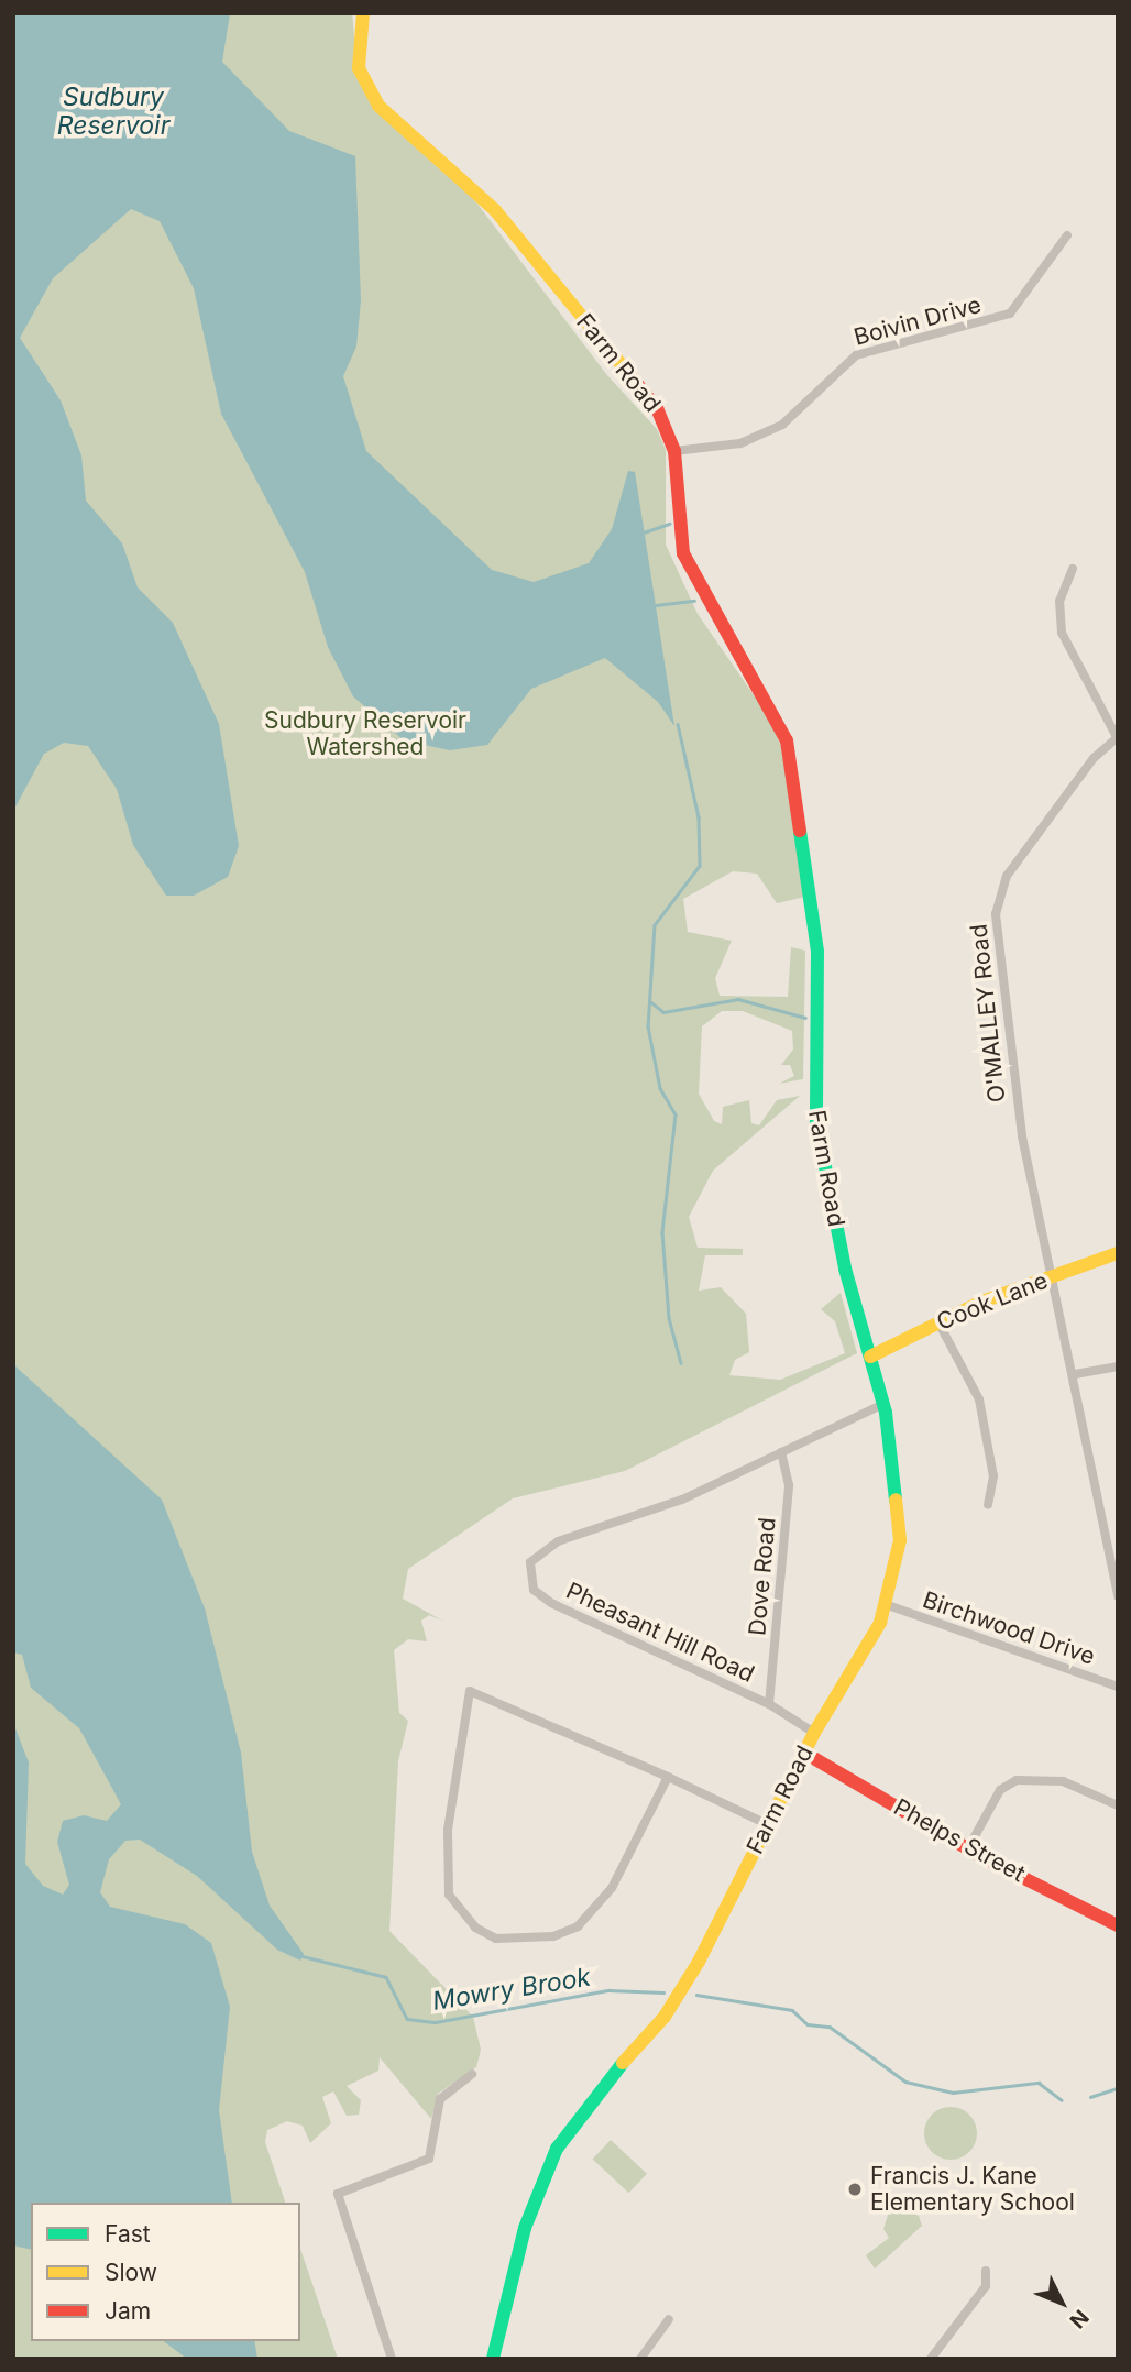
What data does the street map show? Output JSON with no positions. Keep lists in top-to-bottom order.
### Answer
{
  "streets": {
    "street": [
      "Boivin Drive",
      "Farm Road",
      "O'MALLEY Road",
      "Cook Lane",
      "Dove Road",
      "Birchwood Drive",
      "Pheasant Hill Road",
      "Phelps Street"
    ]
  },
  "crossings": [
    ["Boivin Drive", "Farm Road"],
    ["Farm Road", "Cook Lane"],
    ["Farm Road", "Birchwood Drive"],
    ["Farm Road", "Pheasant Hill Road"],
    ["Farm Road", "Phelps Street"],
    ["O'MALLEY Road", "Cook Lane"],
    ["Dove Road", "Pheasant Hill Road"]
  ],
  "water": ["Sudbury Reservoir", "Mowry Brook"],
  "parks": ["Sudbury Reservoir Watershed"],
  "places": ["Francis J. Kane Elementary School"],
  "legend": ["Fast", "Slow", "Jam"],
  "north": "bottom right"
}
